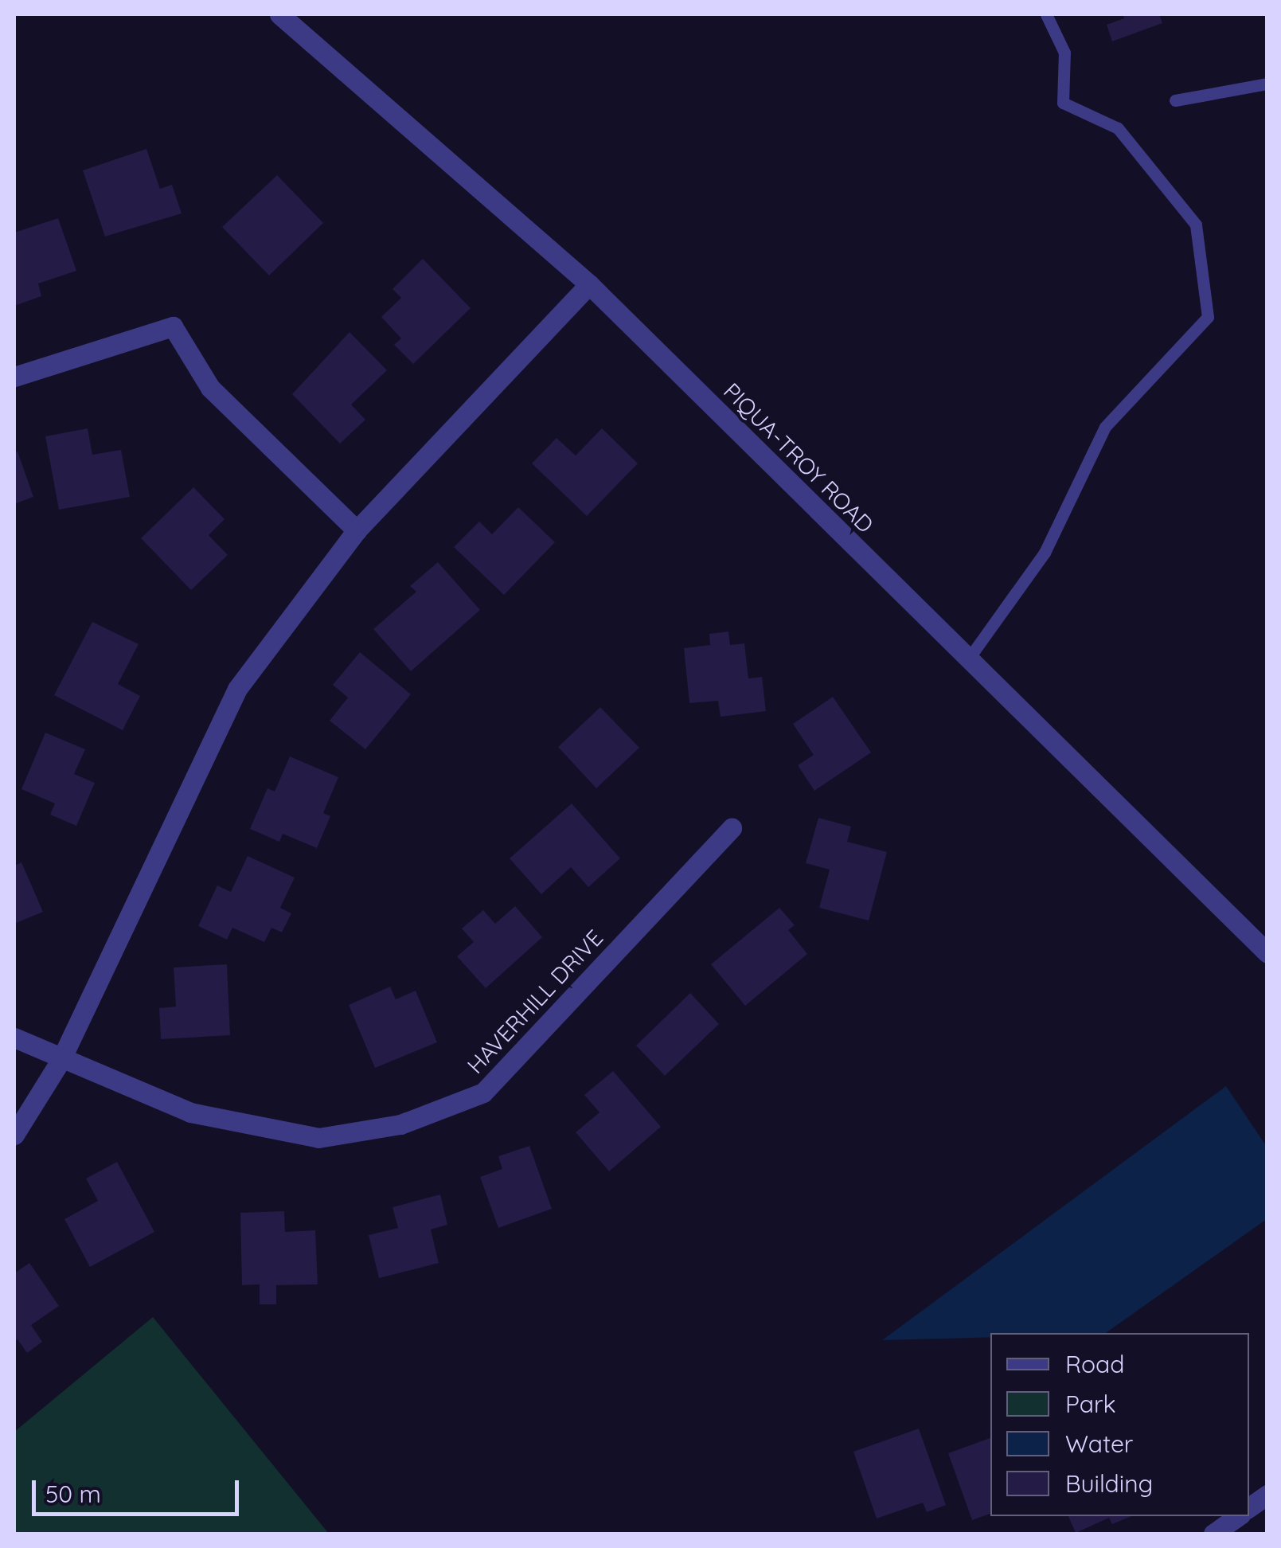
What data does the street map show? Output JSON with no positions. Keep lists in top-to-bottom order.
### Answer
{
  "streets": {
    "street": ["PIQUA-TROY ROAD", "HAVERHILL DRIVE"]
  },
  "legend": [
    "Road",
    "Park",
    "Water",
    "Building"
  ],
  "scale_bar": "50 m"
}
